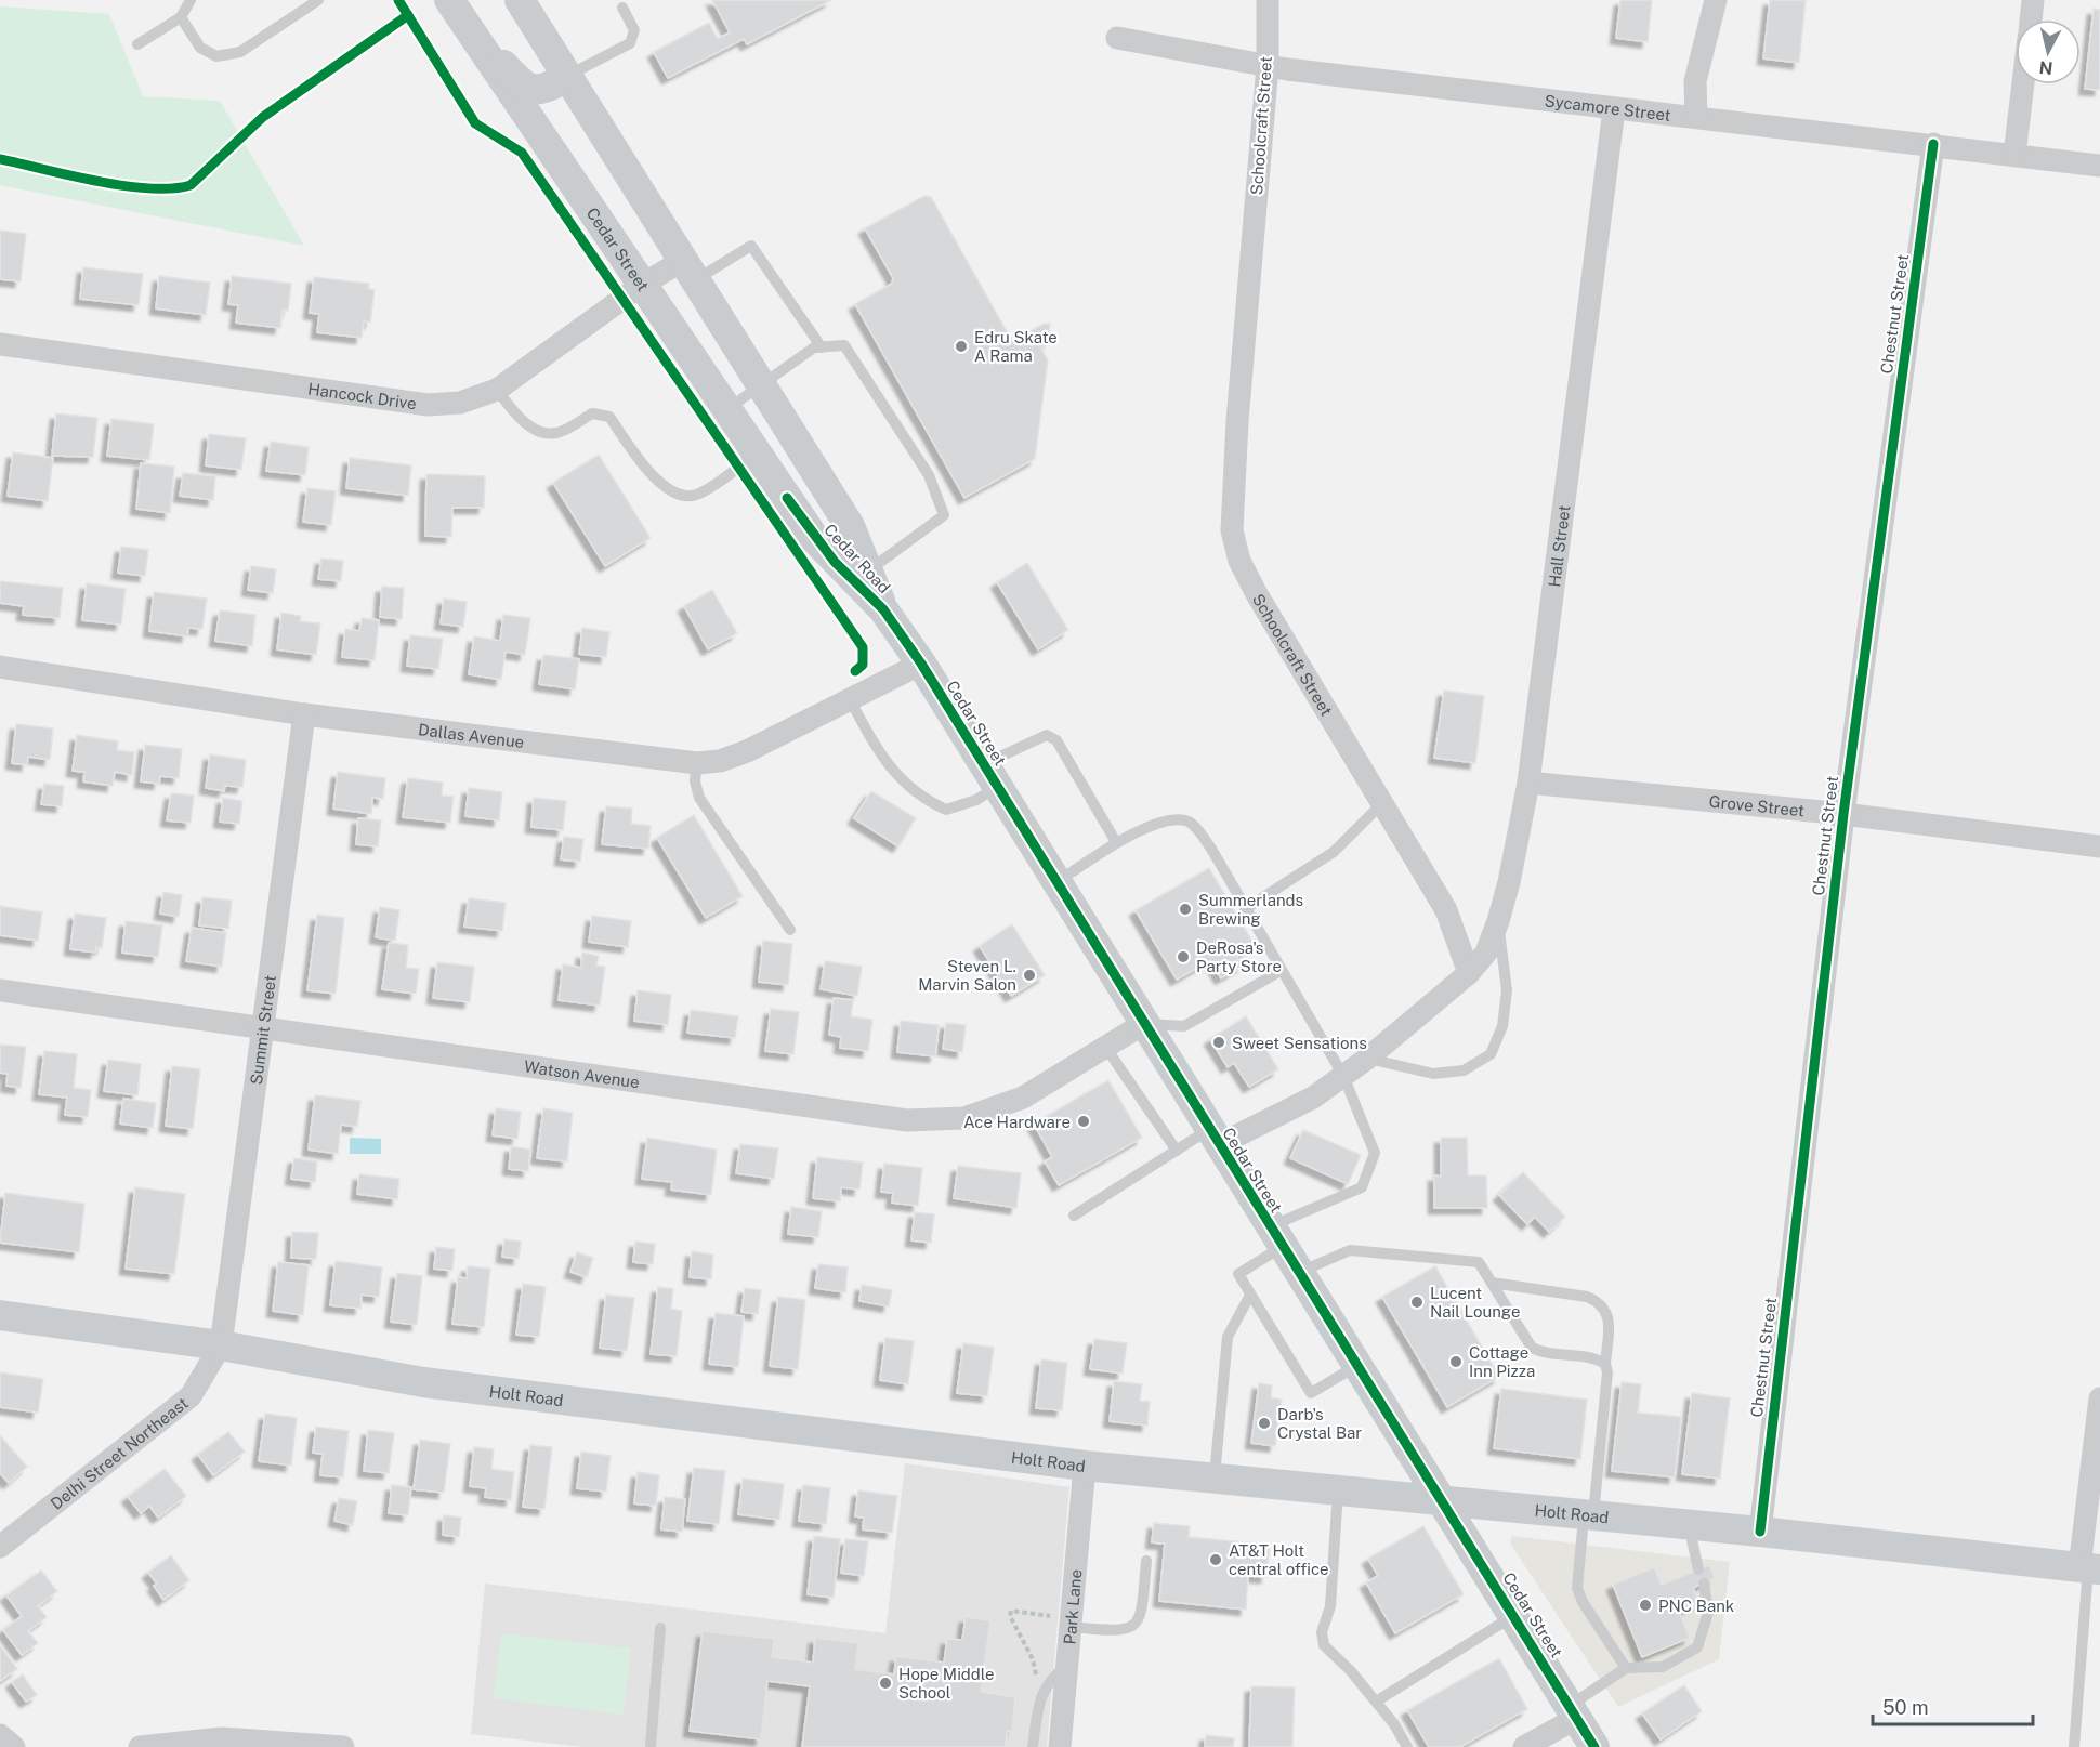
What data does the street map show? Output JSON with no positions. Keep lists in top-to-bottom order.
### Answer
{
  "streets": {
    "main road": ["Cedar Street", "Cedar Road", "Holt Road"],
    "street": [
      "Sycamore Street",
      "Schoolcraft Street",
      "Chestnut Street",
      "Hancock Drive",
      "Hall Street",
      "Dallas Avenue",
      "Grove Street",
      "Summit Street",
      "Watson Avenue",
      "Delhi Street Northeast",
      "Park Lane"
    ]
  },
  "crossings": [
    ["Sycamore Street", "Schoolcraft Street"],
    ["Sycamore Street", "Chestnut Street"],
    ["Sycamore Street", "Hall Street"],
    ["Schoolcraft Street", "Hall Street"],
    ["Cedar Street", "Hancock Drive"],
    ["Cedar Street", "Cedar Road"],
    ["Cedar Street", "Dallas Avenue"],
    ["Cedar Street", "Watson Avenue"],
    ["Cedar Street", "Holt Road"],
    ["Chestnut Street", "Grove Street"],
    ["Chestnut Street", "Holt Road"],
    ["Hall Street", "Grove Street"],
    ["Dallas Avenue", "Summit Street"],
    ["Summit Street", "Watson Avenue"],
    ["Summit Street", "Holt Road"],
    ["Summit Street", "Delhi Street Northeast"],
    ["Holt Road", "Delhi Street Northeast"],
    ["Holt Road", "Park Lane"]
  ],
  "places": [
    "Edru Skate A Rama",
    "Summerlands Brewing",
    "DeRosa's Party Store",
    "Steven L. Marvin Salon",
    "Sweet Sensations",
    "Ace Hardware",
    "Lucent Nail Lounge",
    "Cottage Inn Pizza",
    "Darb's Crystal Bar",
    "AT&T Holt central office",
    "PNC Bank",
    "Hope Middle School"
  ],
  "scale_bar": "50 m",
  "north": "bottom"
}
